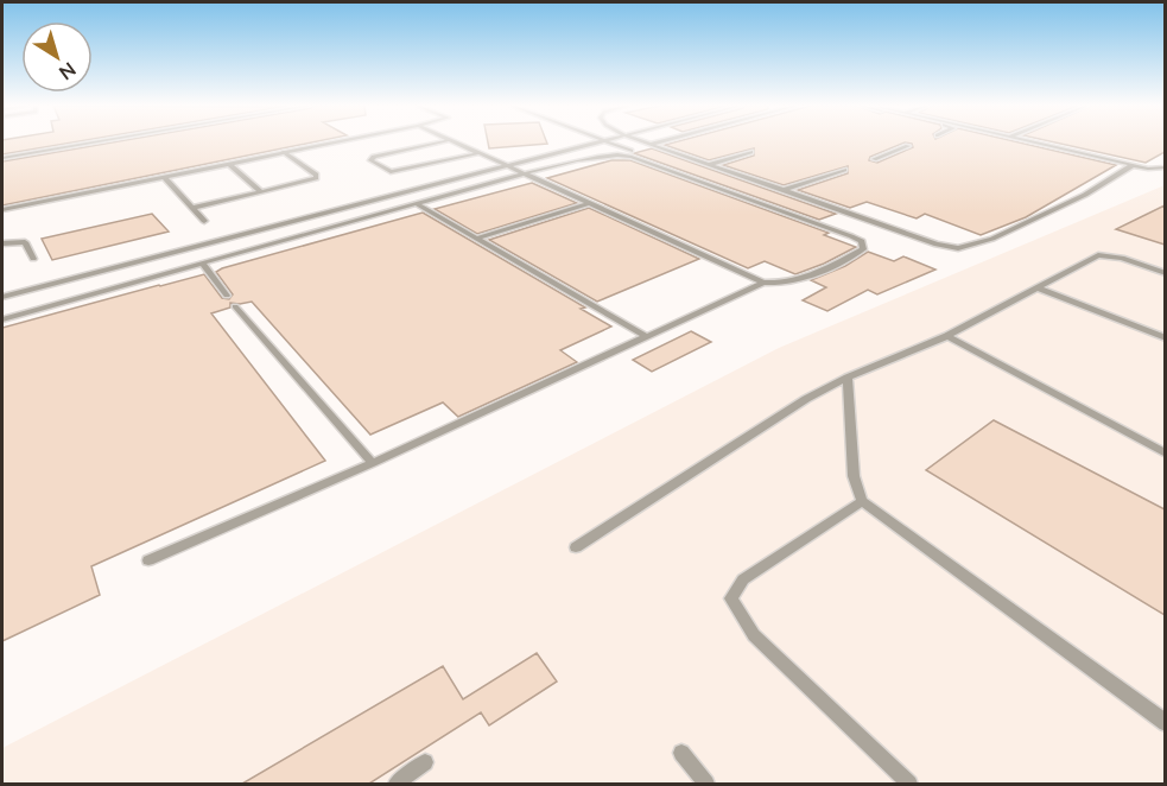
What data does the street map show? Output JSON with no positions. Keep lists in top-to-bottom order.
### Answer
{
  "north": "bottom right"
}
